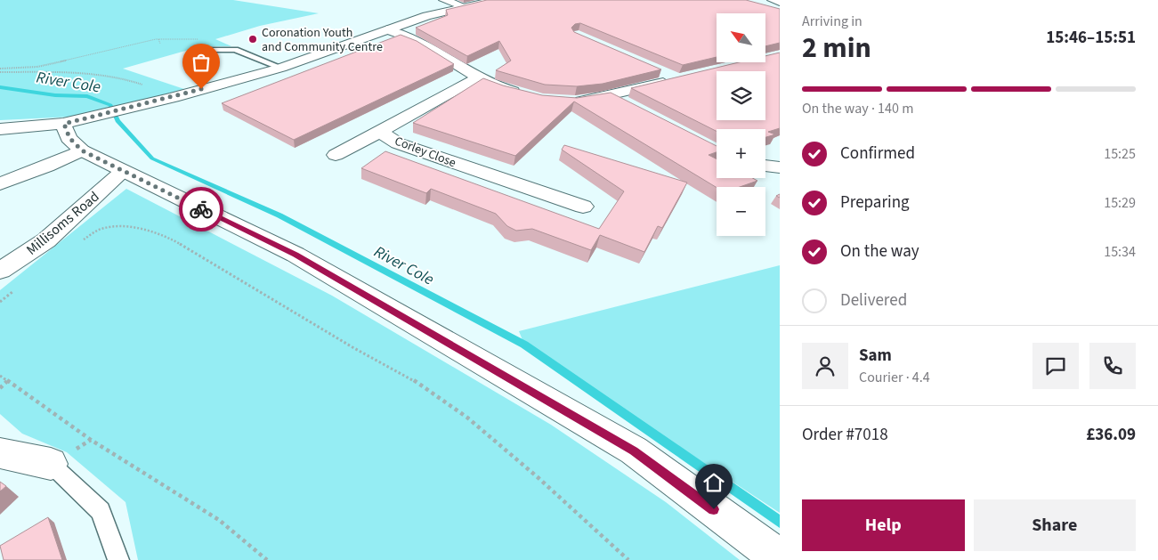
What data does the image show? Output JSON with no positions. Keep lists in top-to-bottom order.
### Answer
{
  "streets": {
    "street": ["Corley Close", "Millisoms Road"]
  },
  "water": ["River Cole"],
  "places": ["Coronation Youth and Community Centre"],
  "north": "top left",
  "page": {
    "heading": ["2 min", "Arriving in", "15:46–15:51"],
    "panel": [
      "Sam",
      "Courier · 4.4",
      "Order #7018",
      "£36.09"
    ],
    "map_buttons": ["+", "−"],
    "bar": "On the way · 140 m",
    "list": [
      ["Confirmed", "15:25"],
      ["Preparing", "15:29"],
      ["On the way", "15:34"],
      "Delivered"
    ],
    "buttons": ["Help", "Share"]
  }
}
